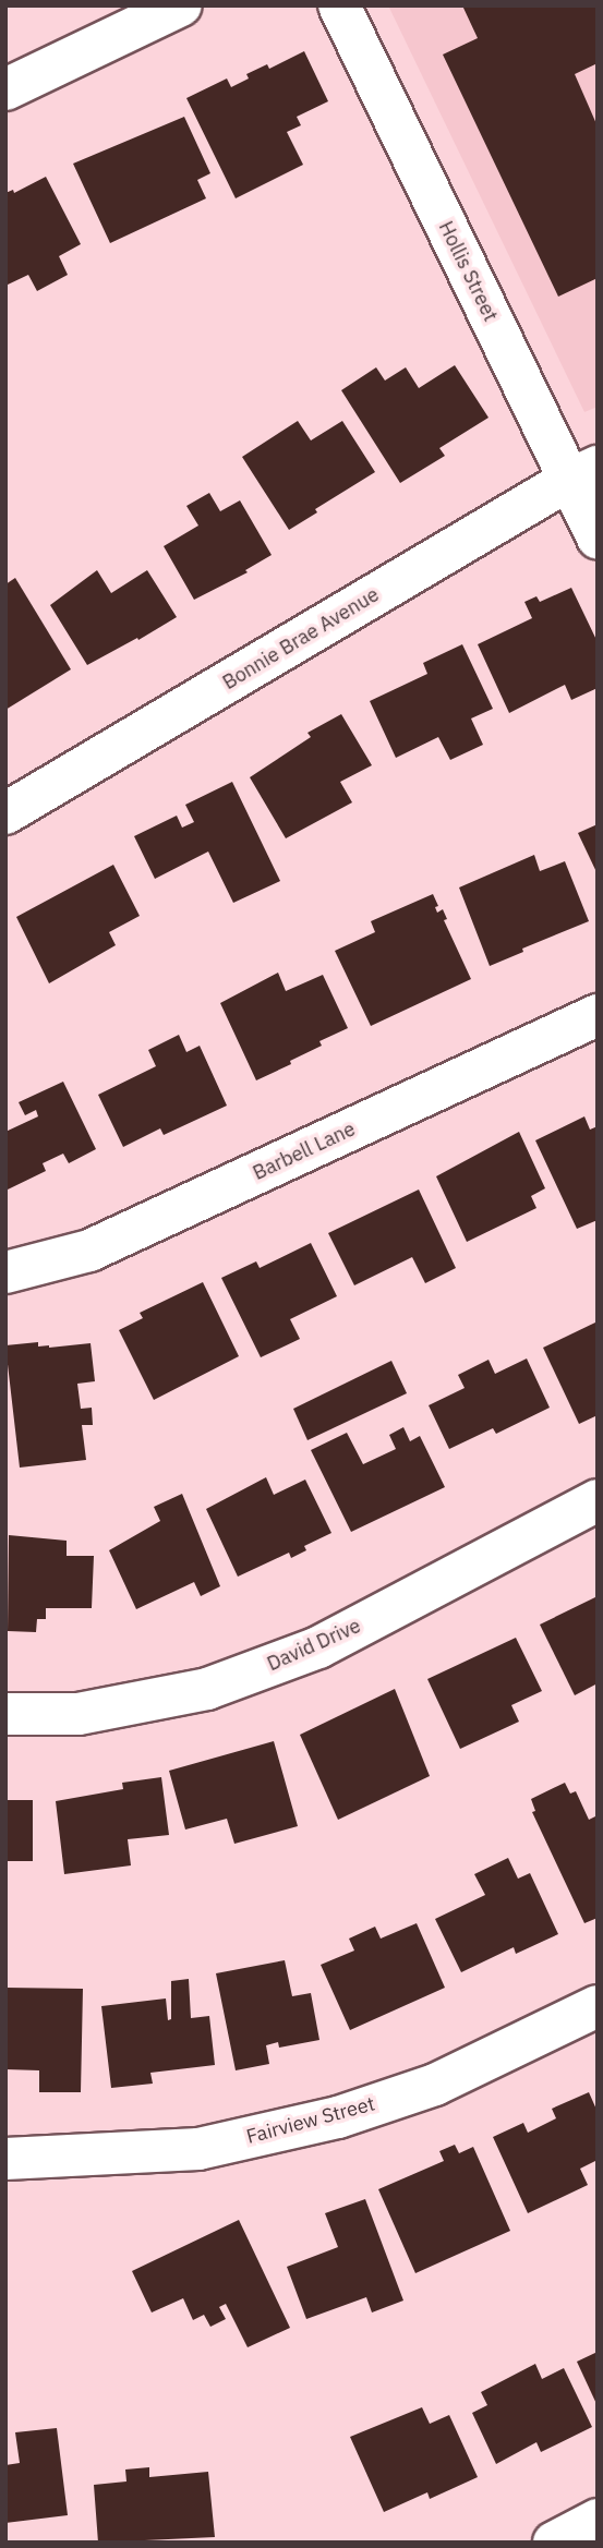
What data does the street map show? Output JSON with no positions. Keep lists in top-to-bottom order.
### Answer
{
  "streets": {
    "street": [
      "Hollis Street",
      "Bonnie Brae Avenue",
      "Barbell Lane",
      "David Drive",
      "Fairview Street"
    ]
  },
  "crossings": [
    ["Hollis Street", "Bonnie Brae Avenue"]
  ]
}
